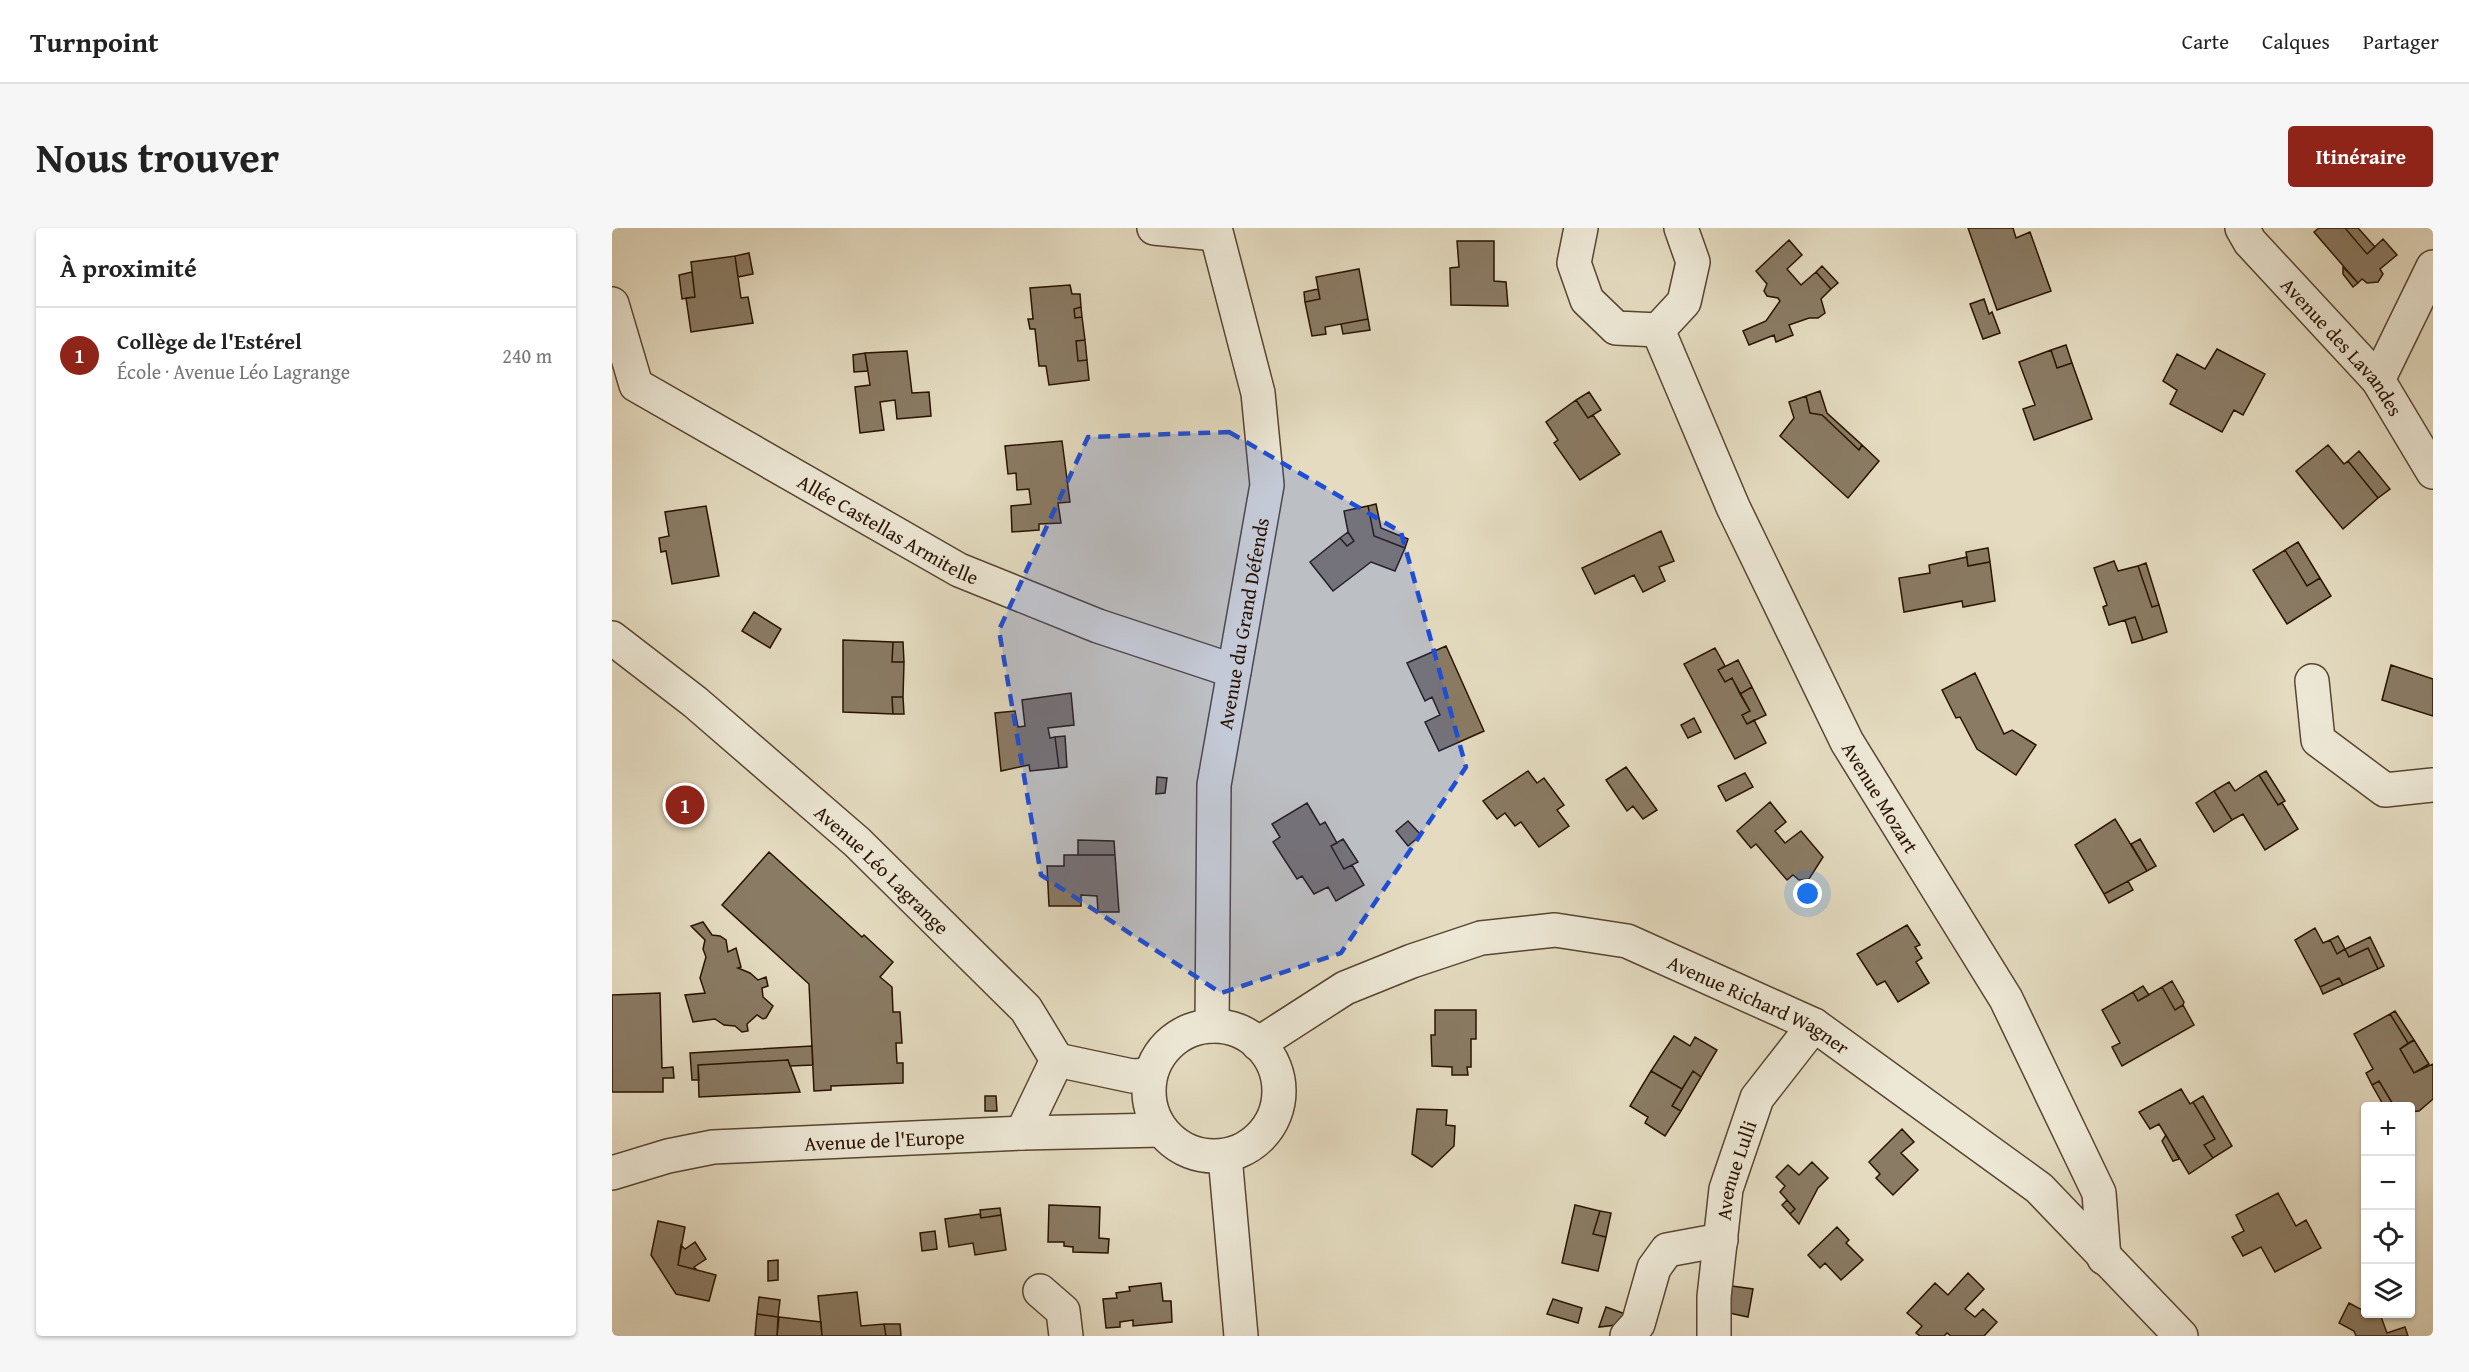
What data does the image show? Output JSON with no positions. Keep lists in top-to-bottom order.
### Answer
{
  "streets": {
    "street": [
      "Avenue des Lavandes",
      "Allée Castellas Armitelle",
      "Avenue du Grand Défends",
      "Avenue Mozart",
      "Avenue Léo Lagrange",
      "Avenue Richard Wagner",
      "Avenue de l'Europe",
      "Avenue Lulli"
    ]
  },
  "crossings": [
    ["Allée Castellas Armitelle", "Avenue du Grand Défends"],
    ["Avenue du Grand Défends", "Avenue Richard Wagner"],
    ["Avenue du Grand Défends", "Avenue de l'Europe"],
    ["Avenue Mozart", "Avenue Richard Wagner"],
    ["Avenue Richard Wagner", "Avenue de l'Europe"],
    ["Avenue Richard Wagner", "Avenue Lulli"]
  ],
  "page": {
    "header": "Turnpoint",
    "nav": ["Carte", "Calques", "Partager"],
    "title": "Nous trouver",
    "buttons": "Itinéraire",
    "heading": "À proximité",
    "list": [
      {
        "mark": "1",
        "name": "Collège de l'Estérel",
        "note": "École · Avenue Léo Lagrange",
        "value": "240 m"
      }
    ],
    "pins": "1",
    "map_buttons": ["+", "−"]
  }
}
